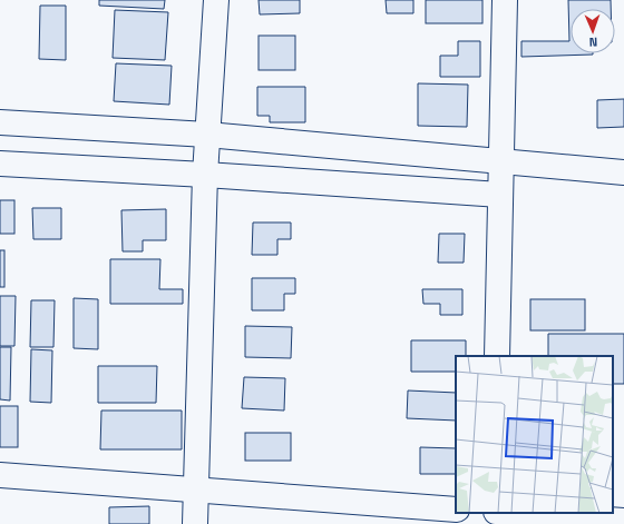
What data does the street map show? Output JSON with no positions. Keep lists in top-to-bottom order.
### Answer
{
  "north": "bottom"
}
